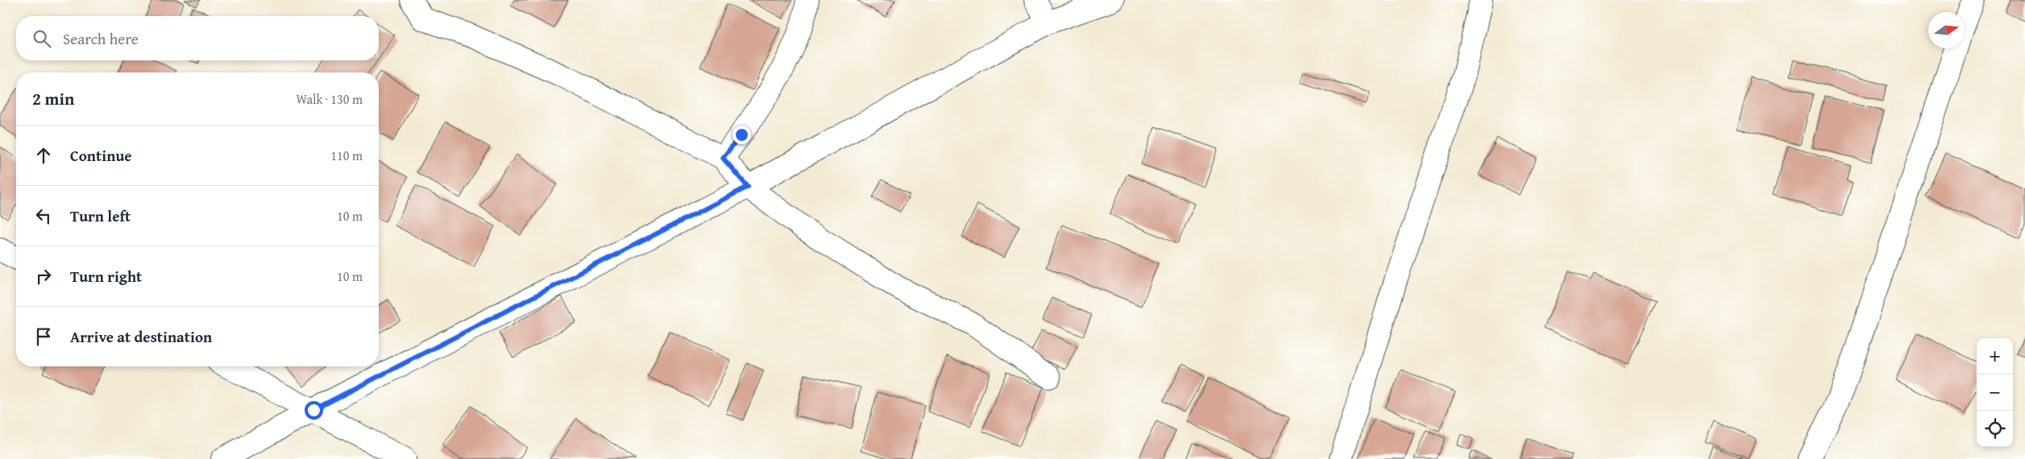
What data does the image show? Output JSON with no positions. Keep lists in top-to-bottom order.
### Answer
{
  "north": "right",
  "page": {
    "search": "Search here",
    "heading": ["2 min", "Walk · 130 m"],
    "list": [
      ["Continue", "110 m"],
      ["Turn left", "10 m"],
      ["Turn right", "10 m"],
      "Arrive at destination"
    ],
    "map_buttons": ["+", "−"]
  }
}
